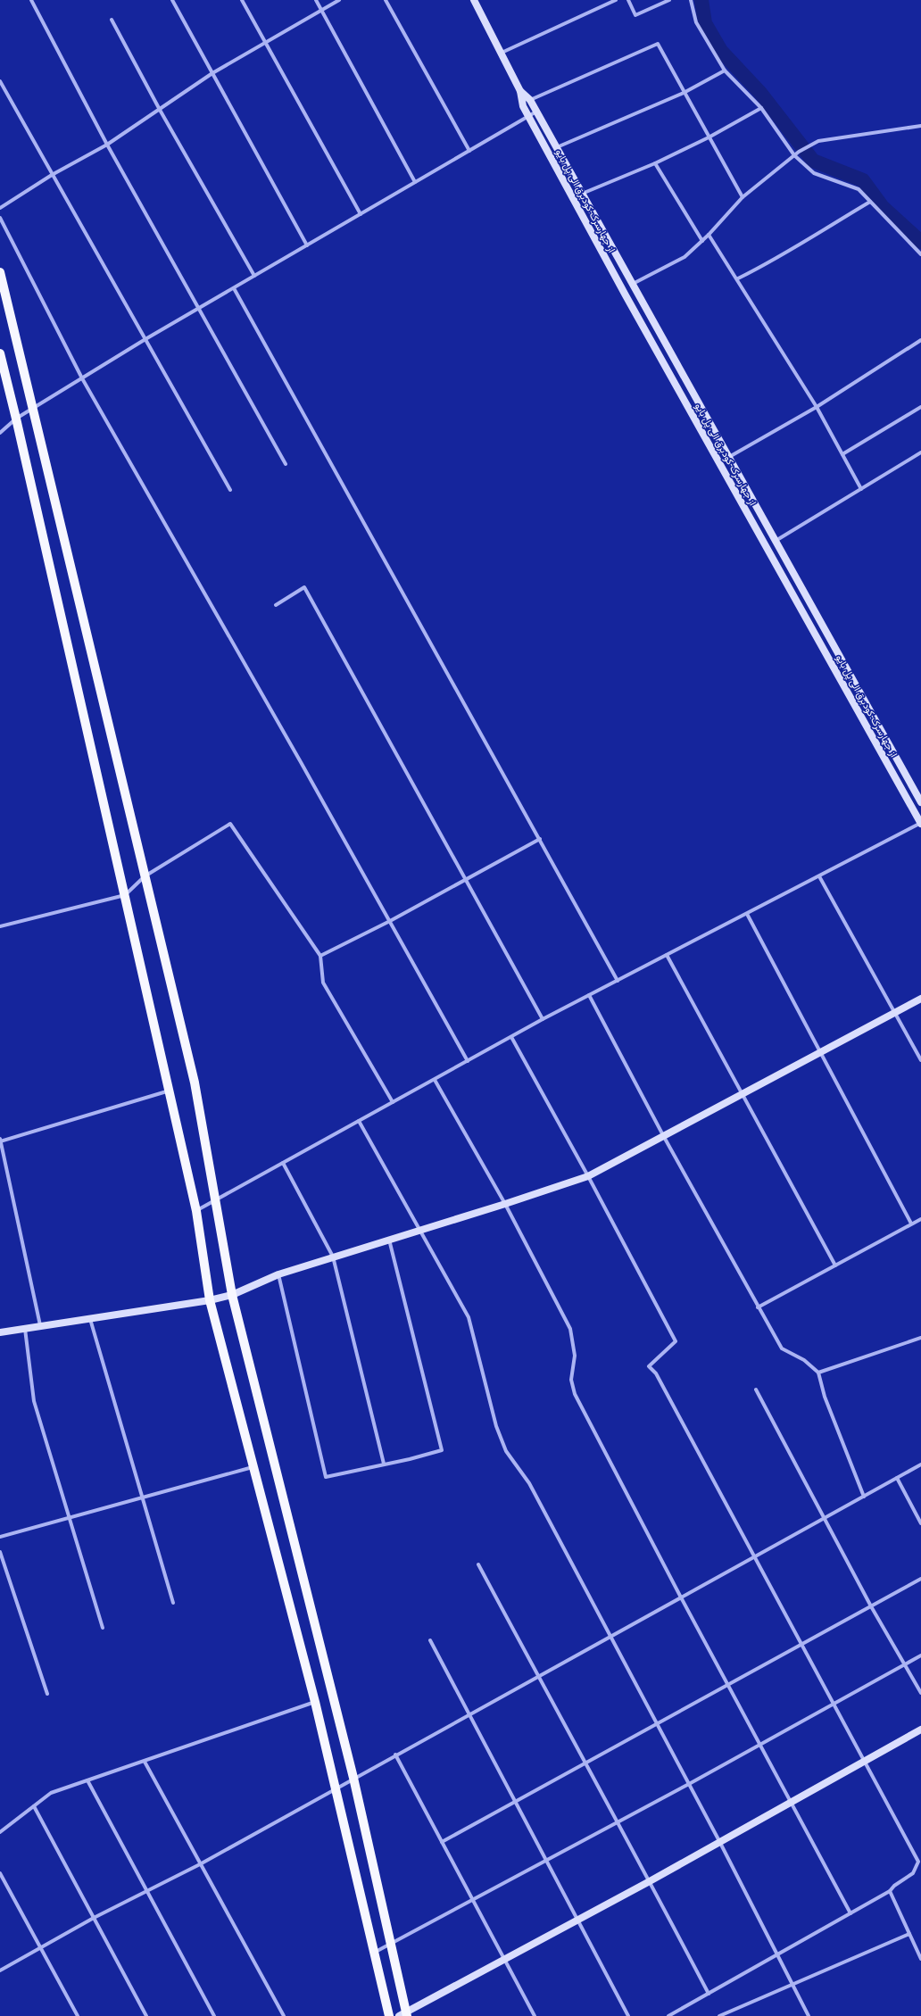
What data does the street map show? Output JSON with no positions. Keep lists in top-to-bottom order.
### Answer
{
  "streets": {
    "street": ["از جهارسرک-کودبرق الی پل بایو"]
  }
}
